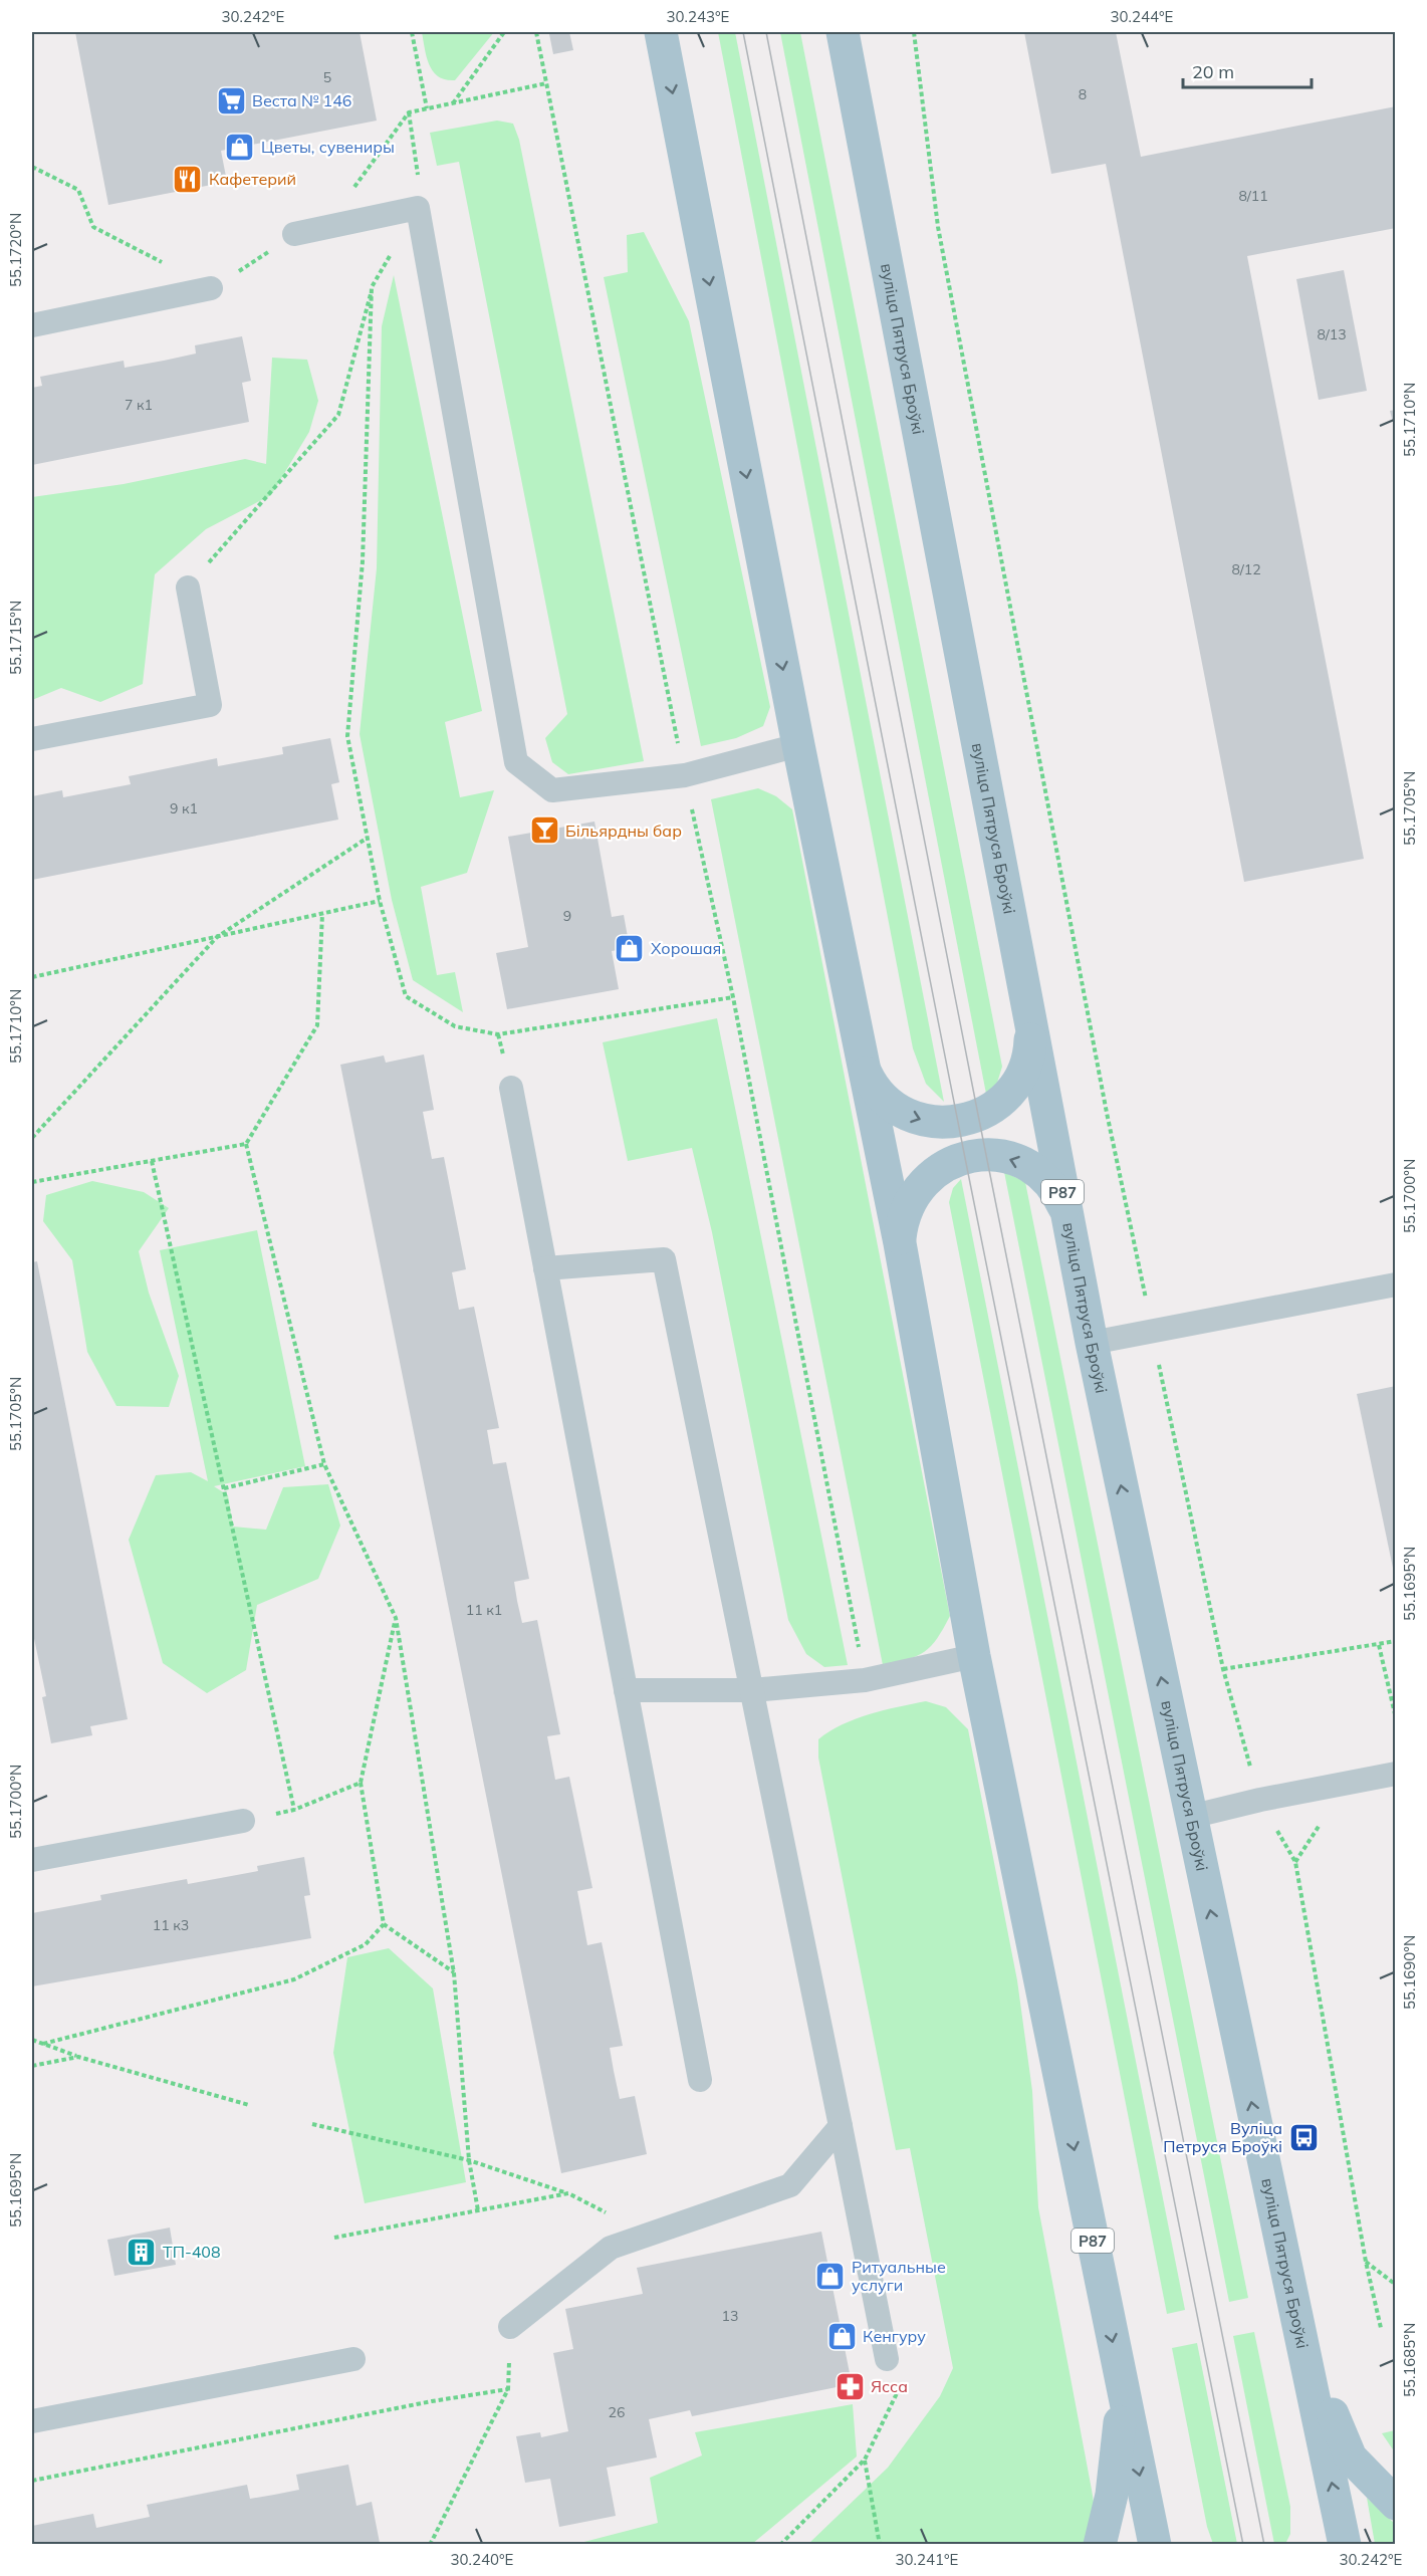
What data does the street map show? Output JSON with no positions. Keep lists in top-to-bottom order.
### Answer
{
  "streets": {
    "main road": ["вуліца Пятруся Броўкі", "Р87"]
  },
  "places": {
    "supermarket": ["Веста № 146"],
    "shop": [
      "Цветы, сувениры",
      "Хорошая",
      "Ритуальные услуги",
      "Кенгуру"
    ],
    "restaurant": ["Кафетерий"],
    "bar": ["Більярдны бар"],
    "bus stop": ["Вуліца Петруся Броўкі"],
    "building": ["ТП-408"],
    "pharmacy": ["Ясса"]
  },
  "house_numbers": [
    "5",
    "8",
    "8/11",
    "8/13",
    "7 к1",
    "8/12",
    "9 к1",
    "9",
    "11 к1",
    "11 к3",
    "13",
    "26"
  ],
  "scale_bar": "20 m",
  "coordinates": [
    "30.242°E",
    "30.243°E",
    "30.244°E",
    "55.1720°N",
    "55.1710°N",
    "55.1715°N",
    "55.1705°N",
    "55.1700°N",
    "55.1695°N",
    "55.1690°N",
    "55.1685°N",
    "30.240°E",
    "30.241°E"
  ]
}
